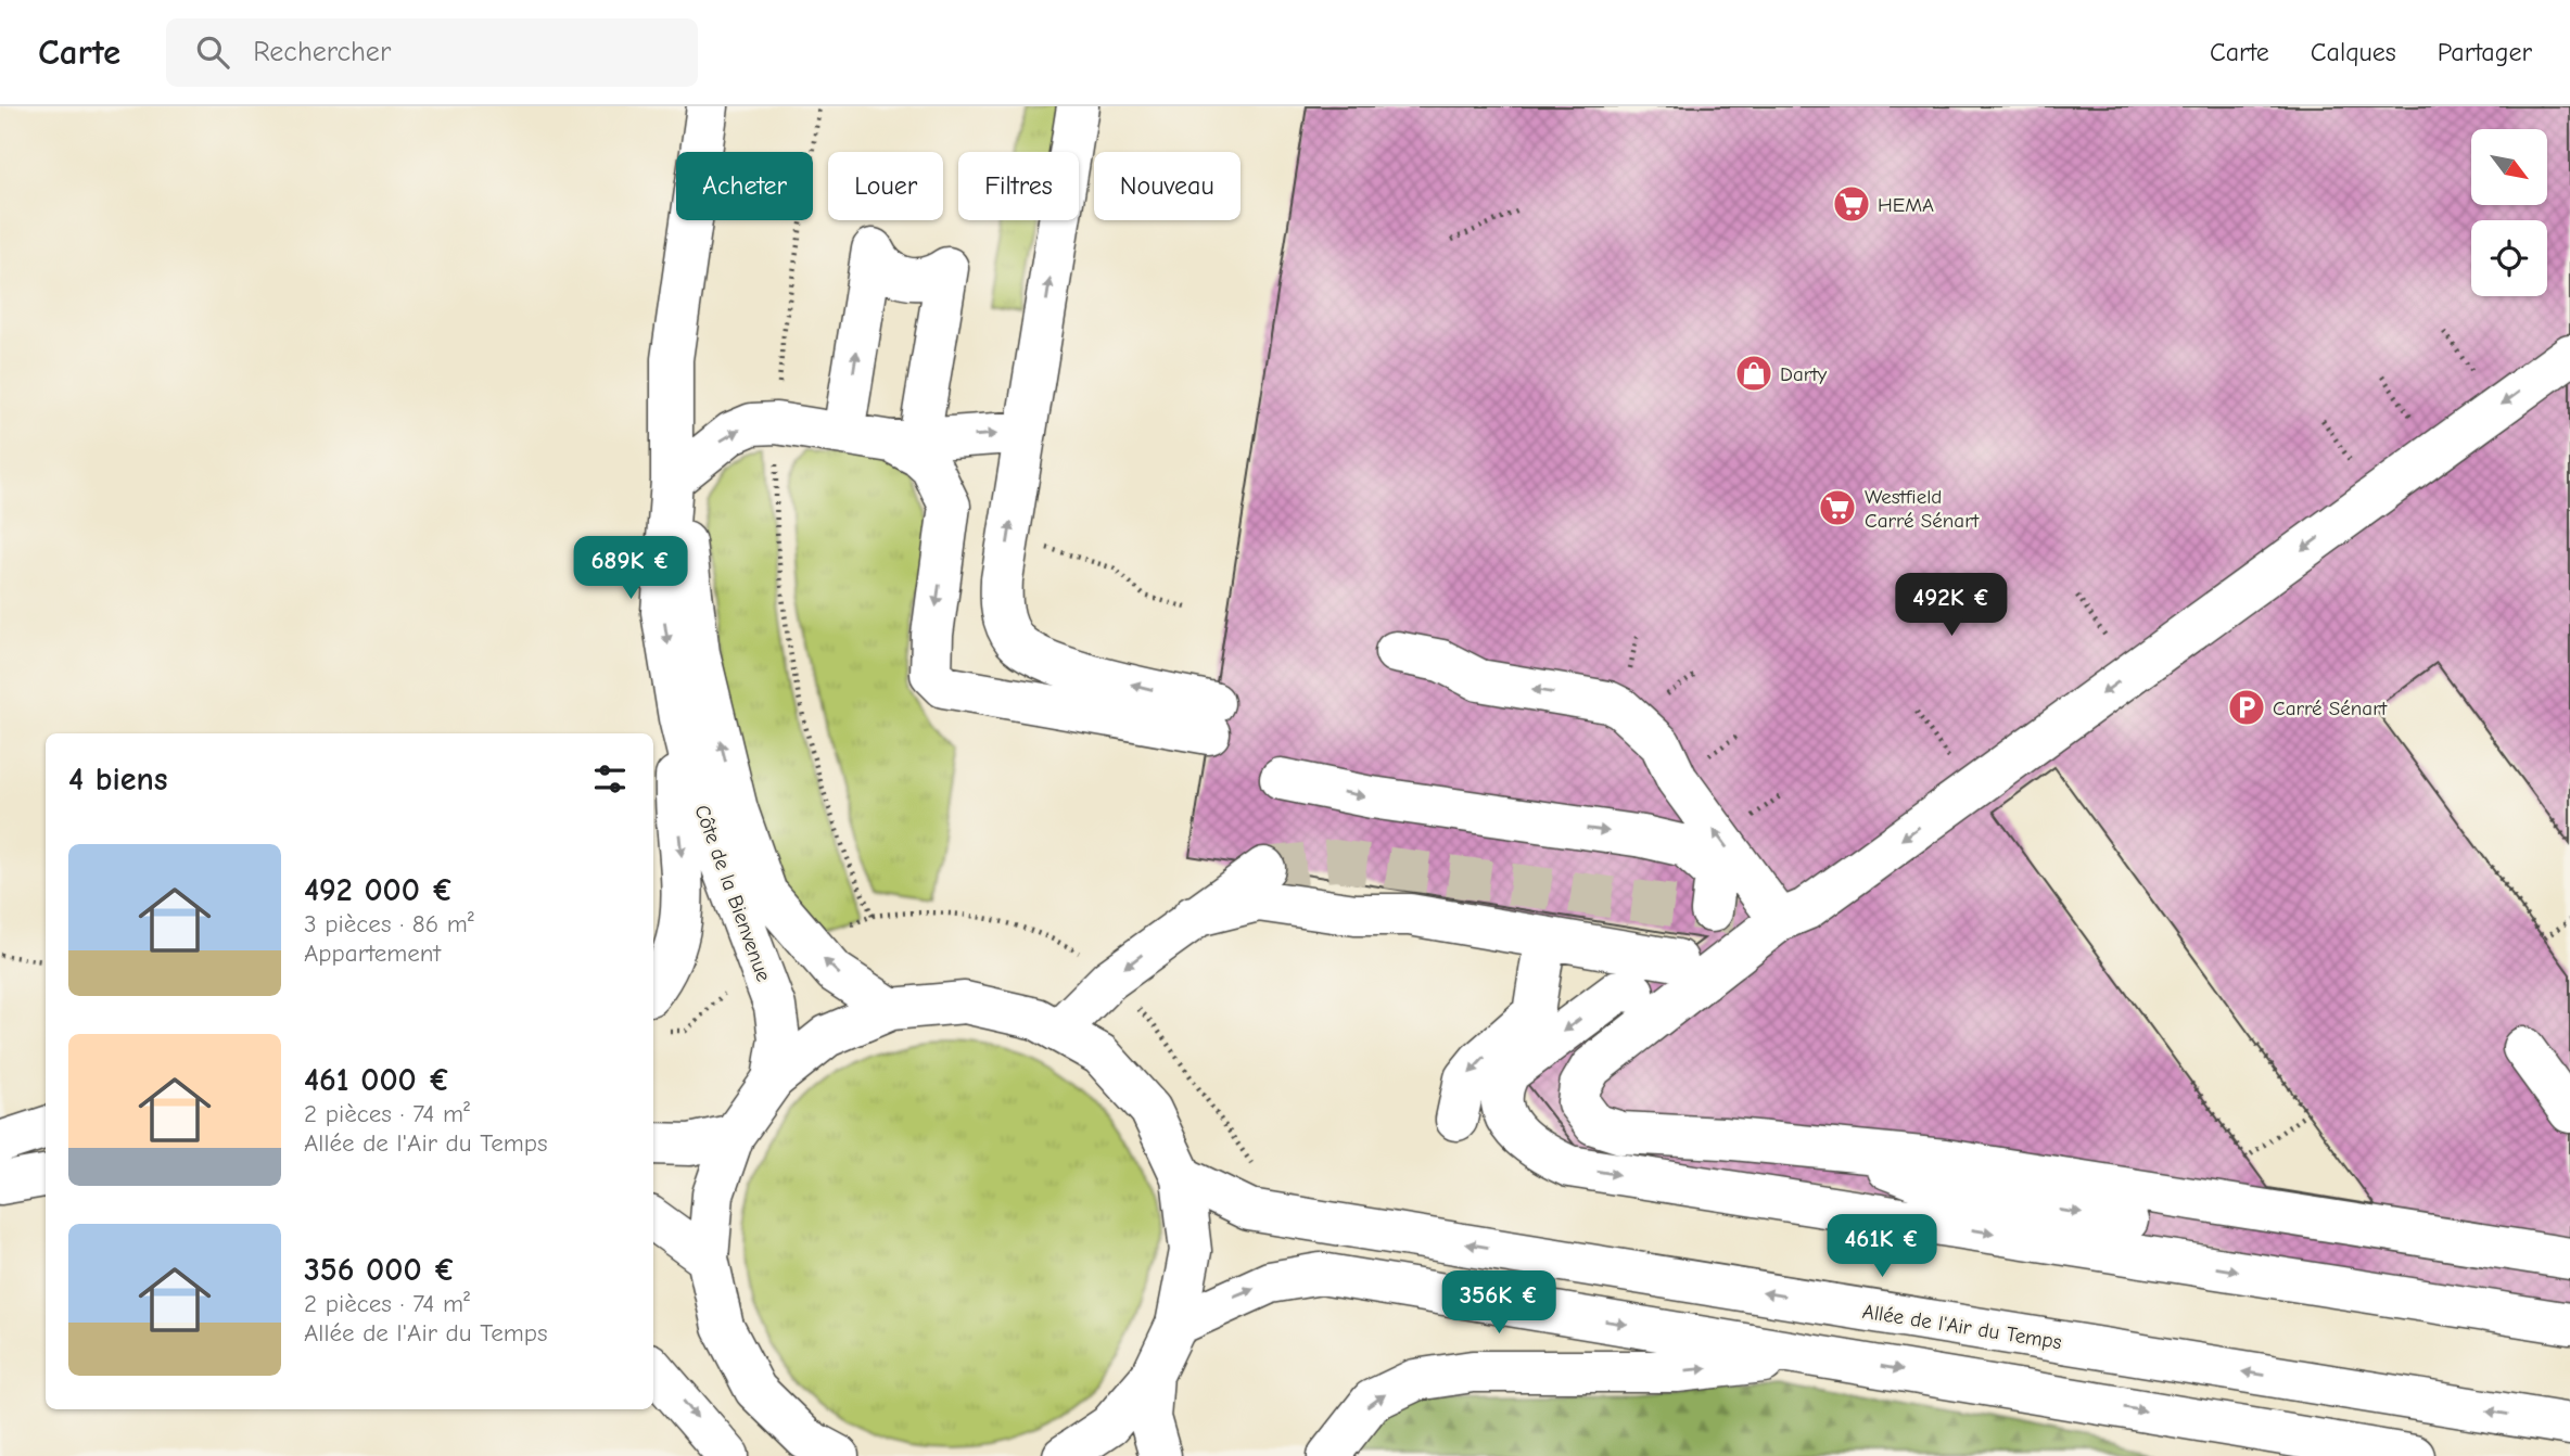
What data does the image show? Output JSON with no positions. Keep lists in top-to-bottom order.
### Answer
{
  "streets": {
    "street": ["Côte de la Bienvenue", "Allée de l'Air du Temps"]
  },
  "places": {
    "supermarket": ["HEMA", "Westfield Carré Sénart"],
    "shop": ["Darty"],
    "parking": ["Carré Sénart"]
  },
  "north": "bottom right",
  "page": {
    "header": "Carte",
    "search": "Rechercher",
    "nav": ["Carte", "Calques", "Partager"],
    "chip": [
      "Acheter",
      "Louer",
      "Filtres",
      "Nouveau"
    ],
    "price": [
      "689K €",
      "492K €",
      "461K €",
      "356K €"
    ],
    "heading": "4 biens",
    "list": [
      {
        "name": "492 000 €",
        "note": "3 pièces · 86 m² · Appartement"
      },
      {
        "name": "461 000 €",
        "note": "2 pièces · 74 m² · Allée de l'Air du Temps"
      },
      {
        "name": "356 000 €",
        "note": "2 pièces · 74 m² · Allée de l'Air du Temps"
      }
    ]
  }
}
